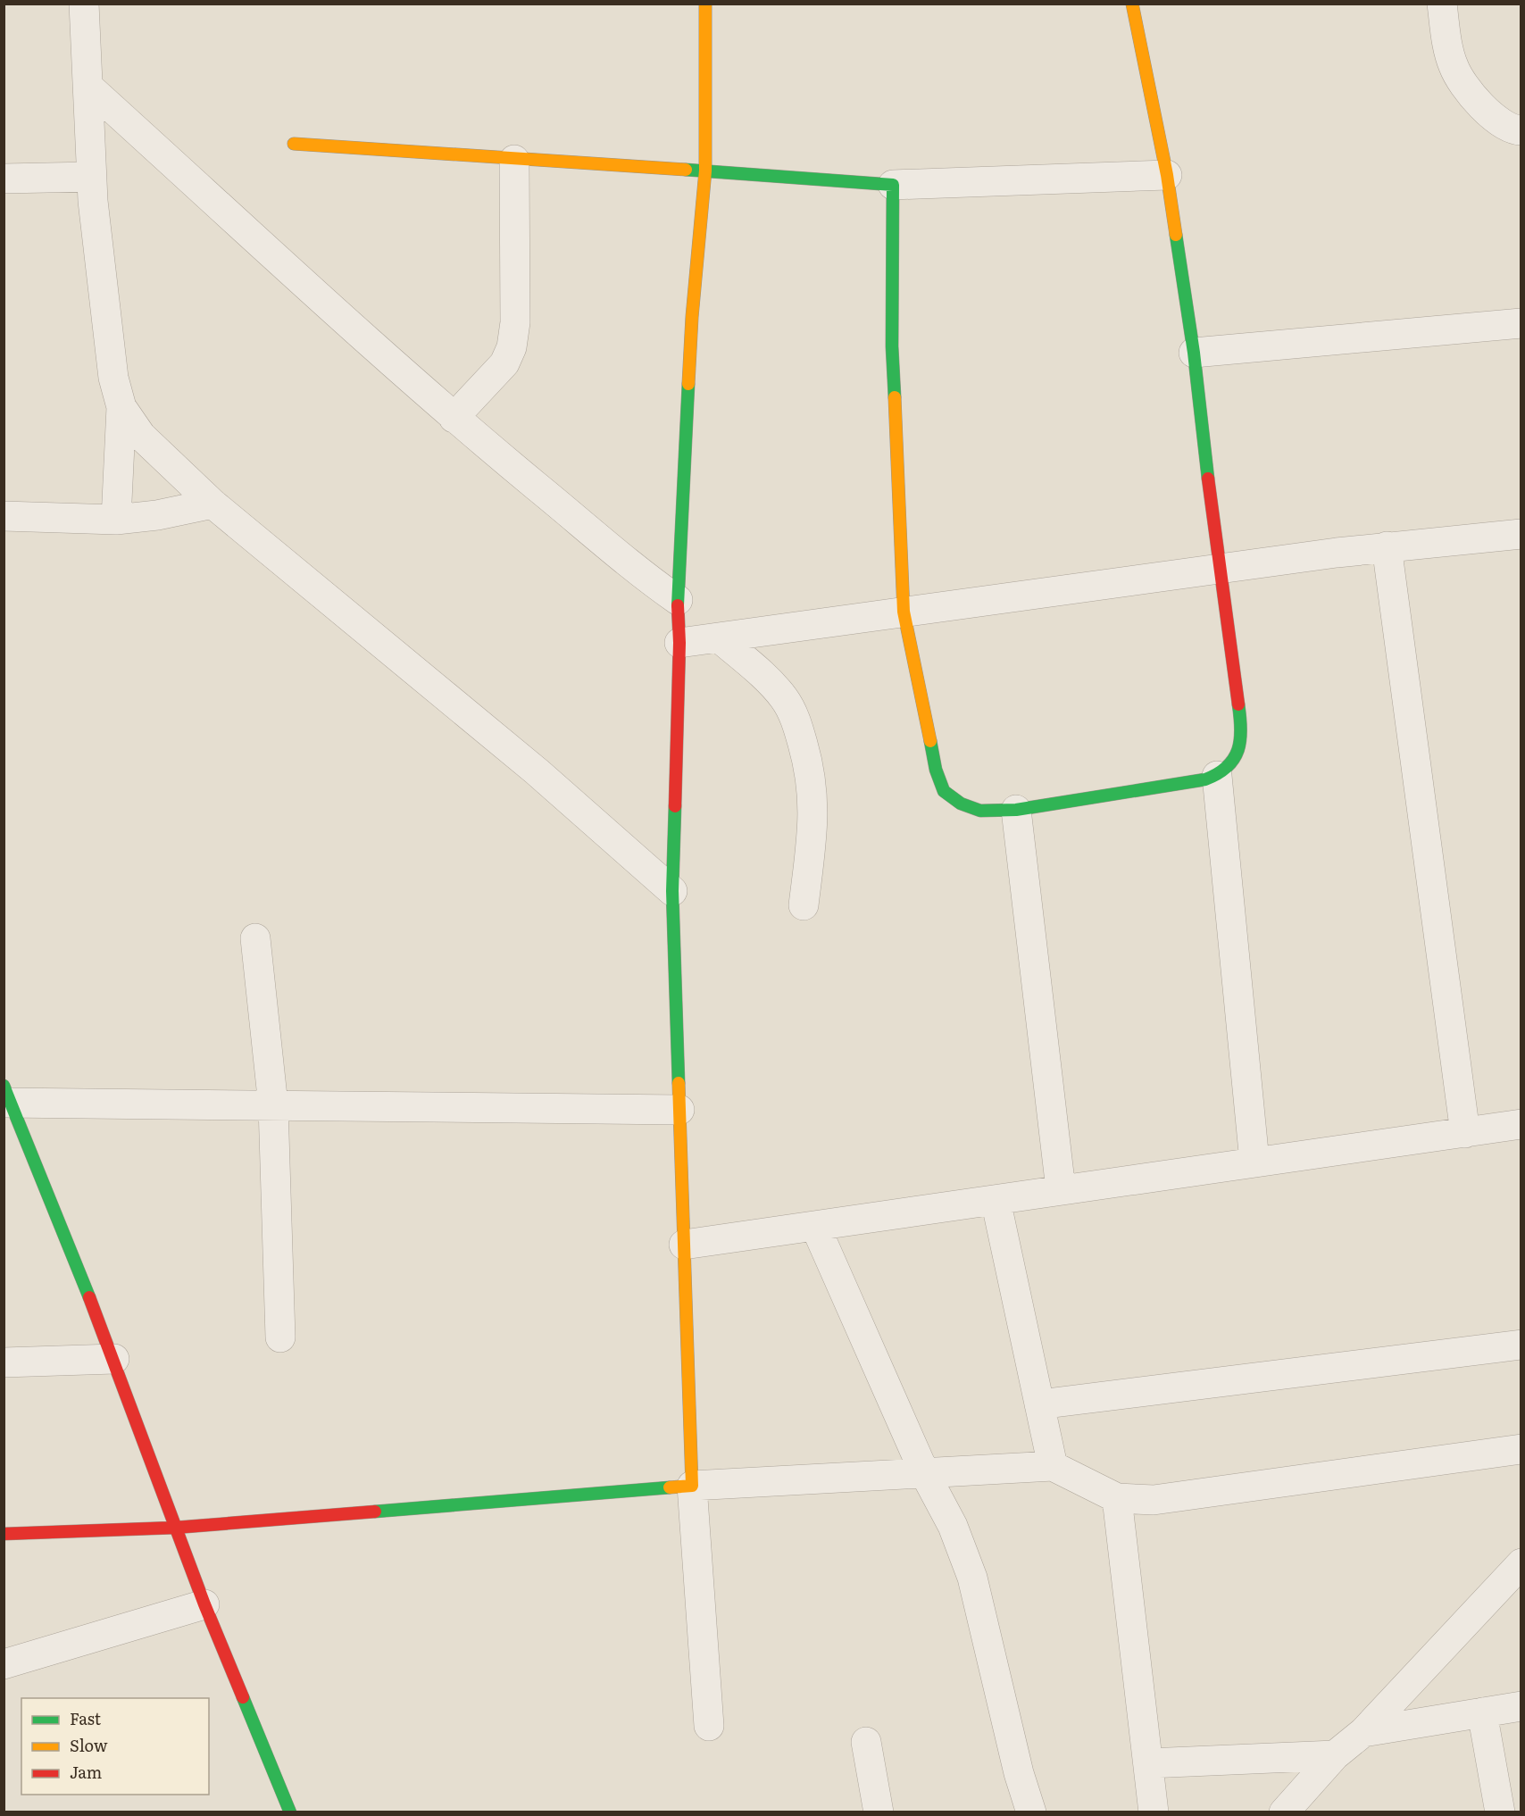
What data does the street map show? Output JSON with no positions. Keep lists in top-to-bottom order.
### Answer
{
  "legend": ["Fast", "Slow", "Jam"]
}
